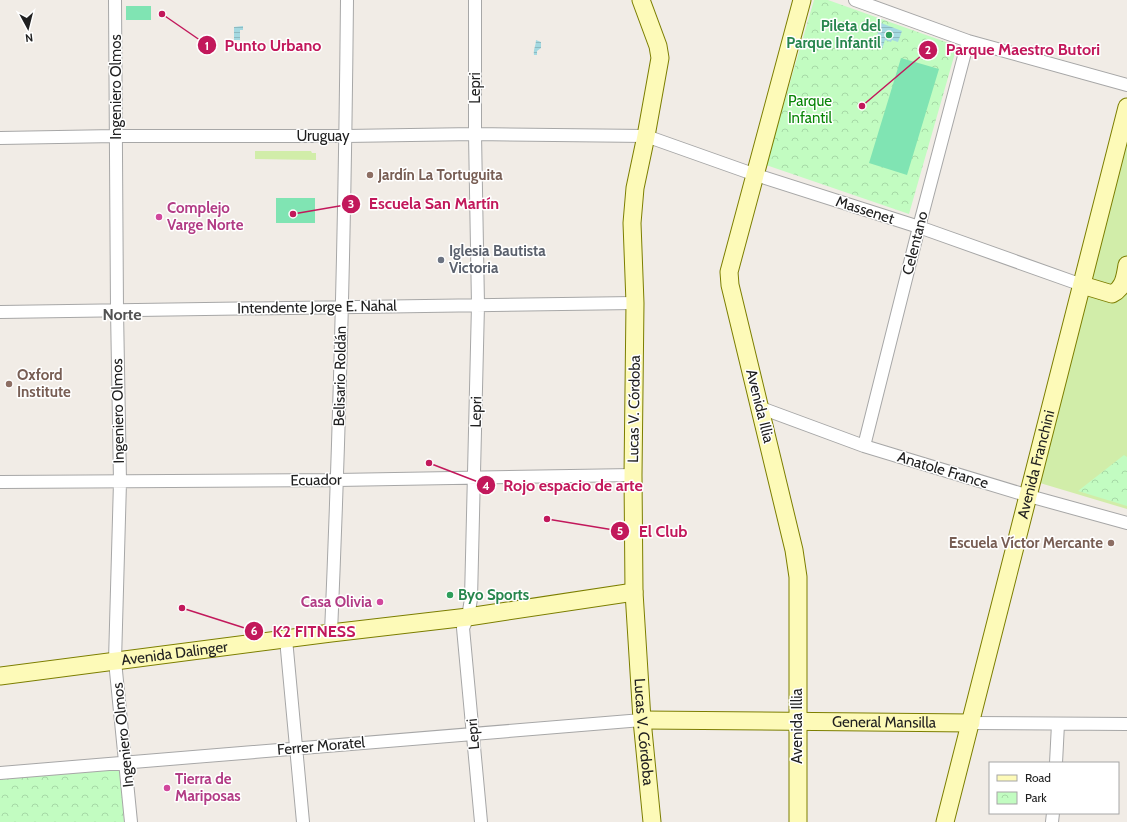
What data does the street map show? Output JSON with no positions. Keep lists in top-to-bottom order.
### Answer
{
  "streets": {
    "street": [
      "Ingeniero Olmos",
      "Lepri",
      "Uruguay",
      "Massenet",
      "Celentano",
      "Intendente Jorge E. Nahal",
      "Belisario Roldán",
      "Avenida Illia",
      "Lucas V. Córdoba",
      "Avenida Franchini",
      "Anatole France",
      "Ecuador",
      "Avenida Dalinger",
      "General Mansilla",
      "Ferrer Moratel"
    ]
  },
  "crossings": [
    ["Ingeniero Olmos", "Uruguay"],
    ["Ingeniero Olmos", "Intendente Jorge E. Nahal"],
    ["Ingeniero Olmos", "Ecuador"],
    ["Ingeniero Olmos", "Avenida Dalinger"],
    ["Ingeniero Olmos", "Ferrer Moratel"],
    ["Lepri", "Uruguay"],
    ["Lepri", "Intendente Jorge E. Nahal"],
    ["Lepri", "Ecuador"],
    ["Lepri", "Avenida Dalinger"],
    ["Lepri", "Ferrer Moratel"],
    ["Uruguay", "Massenet"],
    ["Uruguay", "Belisario Roldán"],
    ["Uruguay", "Lucas V. Córdoba"],
    ["Massenet", "Celentano"],
    ["Massenet", "Avenida Illia"],
    ["Massenet", "Lucas V. Córdoba"],
    ["Massenet", "Avenida Franchini"],
    ["Celentano", "Anatole France"],
    ["Intendente Jorge E. Nahal", "Belisario Roldán"],
    ["Intendente Jorge E. Nahal", "Lucas V. Córdoba"],
    ["Belisario Roldán", "Ecuador"],
    ["Belisario Roldán", "Avenida Dalinger"],
    ["Avenida Illia", "Anatole France"],
    ["Avenida Illia", "General Mansilla"],
    ["Lucas V. Córdoba", "Ecuador"],
    ["Lucas V. Córdoba", "Avenida Dalinger"],
    ["Lucas V. Córdoba", "General Mansilla"],
    ["Lucas V. Córdoba", "Ferrer Moratel"],
    ["Avenida Franchini", "Anatole France"],
    ["Avenida Franchini", "General Mansilla"],
    ["General Mansilla", "Ferrer Moratel"]
  ],
  "districts": ["Norte"],
  "parks": ["Parque Infantil"],
  "places": [
    "Punto Urbano",
    "Pileta del Parque Infantil",
    "Parque Maestro Butori",
    "Jardín La Tortuguita",
    "Escuela San Martín",
    "Complejo Varge Norte",
    "Iglesia Bautista Victoria",
    "Oxford Institute",
    "Rojo espacio de arte",
    "El Club",
    "Escuela Víctor Mercante",
    "Byo Sports",
    "Casa Olivia",
    "K2 FITNESS",
    "Tierra de Mariposas"
  ],
  "legend": ["Road", "Park"],
  "north": "bottom"
}
